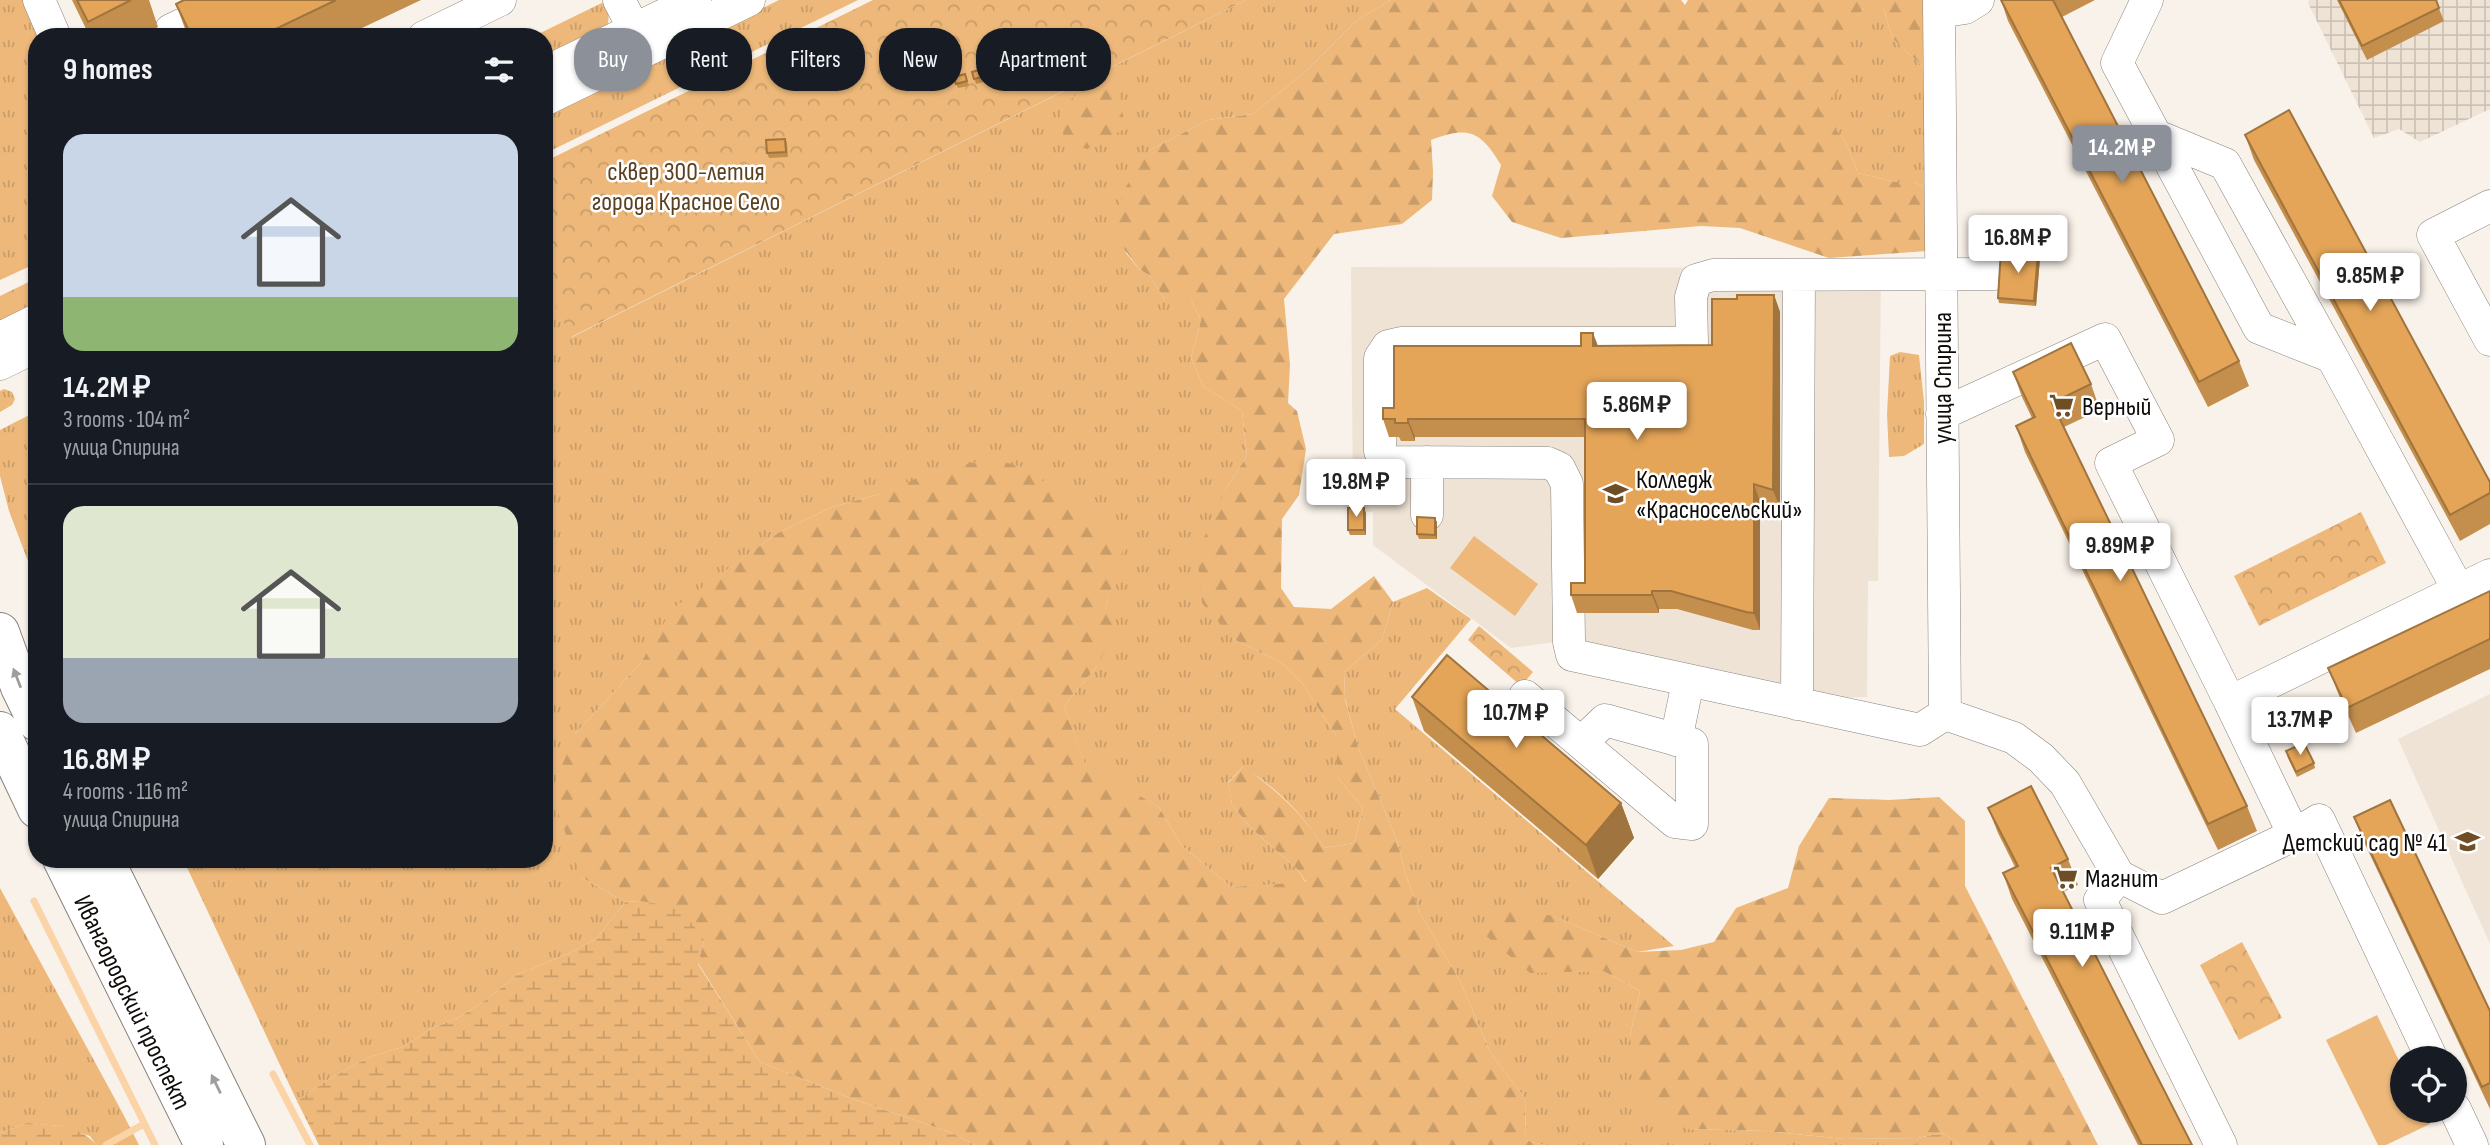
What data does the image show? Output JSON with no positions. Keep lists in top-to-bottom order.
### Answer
{
  "streets": {
    "highway": ["Ивангородский проспект"],
    "street": ["улица Спирина"]
  },
  "parks": ["сквер 300-летия города Красное Село"],
  "places": {
    "supermarket": ["Верный", "Магнит"],
    "school or university": ["Колледж «Красносельский»", "Детский сад № 41"]
  },
  "page": {
    "chip": [
      "Buy",
      "Rent",
      "Filters",
      "New",
      "Apartment"
    ],
    "heading": "9 homes",
    "list": [
      {
        "name": "14.2M ₽",
        "note": "3 rooms · 104 m² · улица Спирина"
      },
      {
        "name": "16.8M ₽",
        "note": "4 rooms · 116 m² · улица Спирина"
      }
    ],
    "price": [
      "14.2M ₽",
      "16.8M ₽",
      "9.85M ₽",
      "5.86M ₽",
      "19.8M ₽",
      "9.89M ₽",
      "10.7M ₽",
      "13.7M ₽",
      "9.11M ₽"
    ]
  }
}
